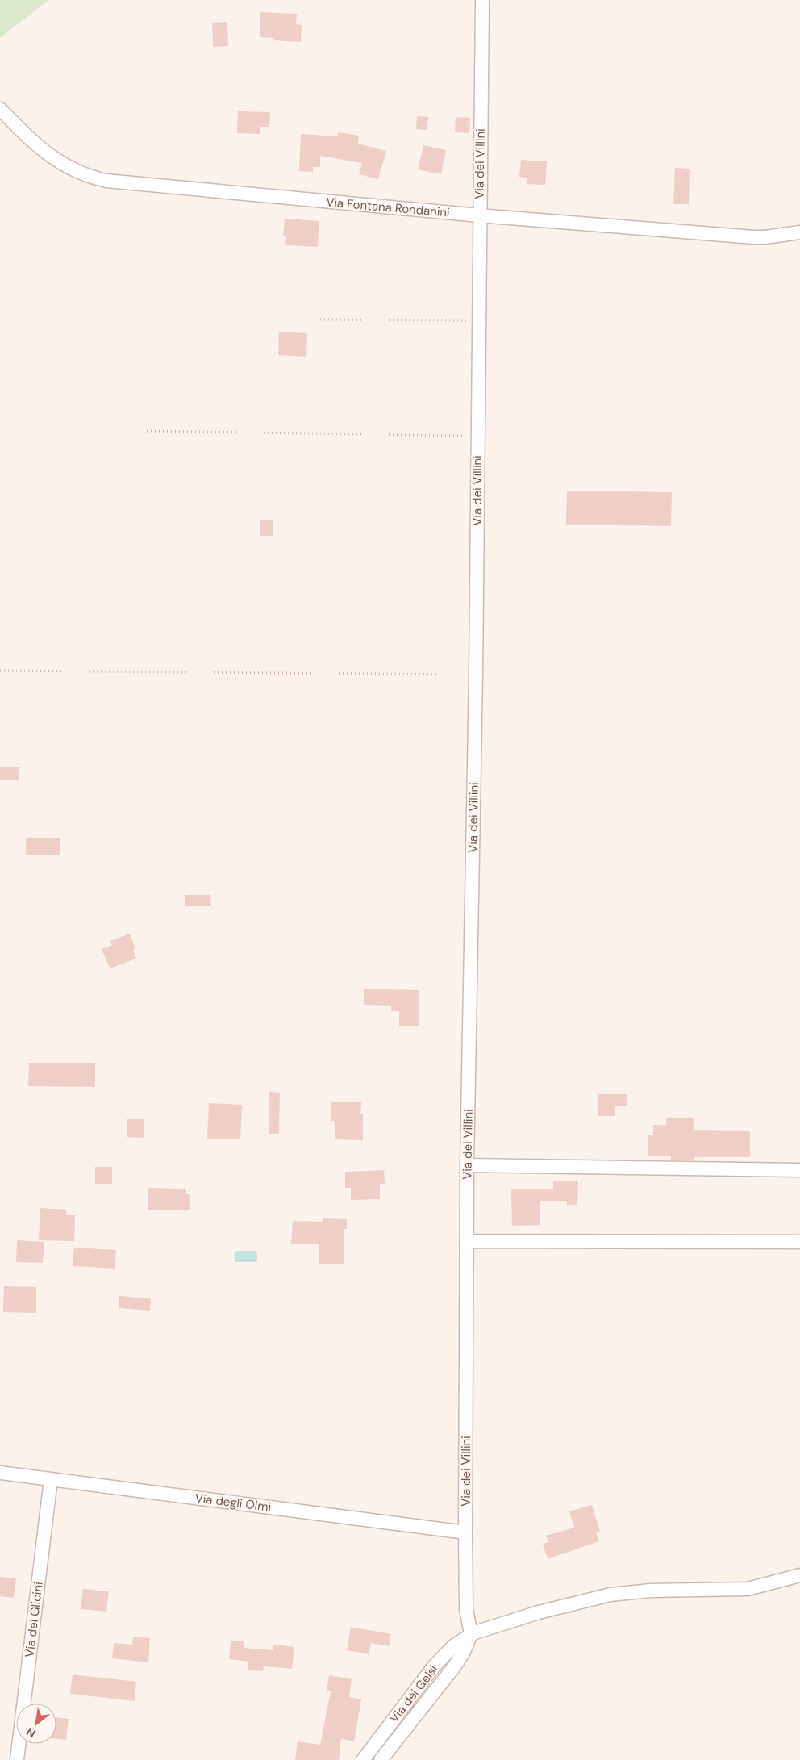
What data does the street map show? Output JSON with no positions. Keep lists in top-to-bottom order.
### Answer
{
  "streets": {
    "street": [
      "Via dei Villini",
      "Via Fontana Rondanini",
      "Via degli Olmi",
      "Via dei Glicini",
      "Via dei Gelsi"
    ]
  },
  "crossings": [
    ["Via dei Villini", "Via Fontana Rondanini"],
    ["Via dei Villini", "Via degli Olmi"],
    ["Via dei Villini", "Via dei Gelsi"],
    ["Via degli Olmi", "Via dei Glicini"]
  ],
  "north": "bottom left"
}
